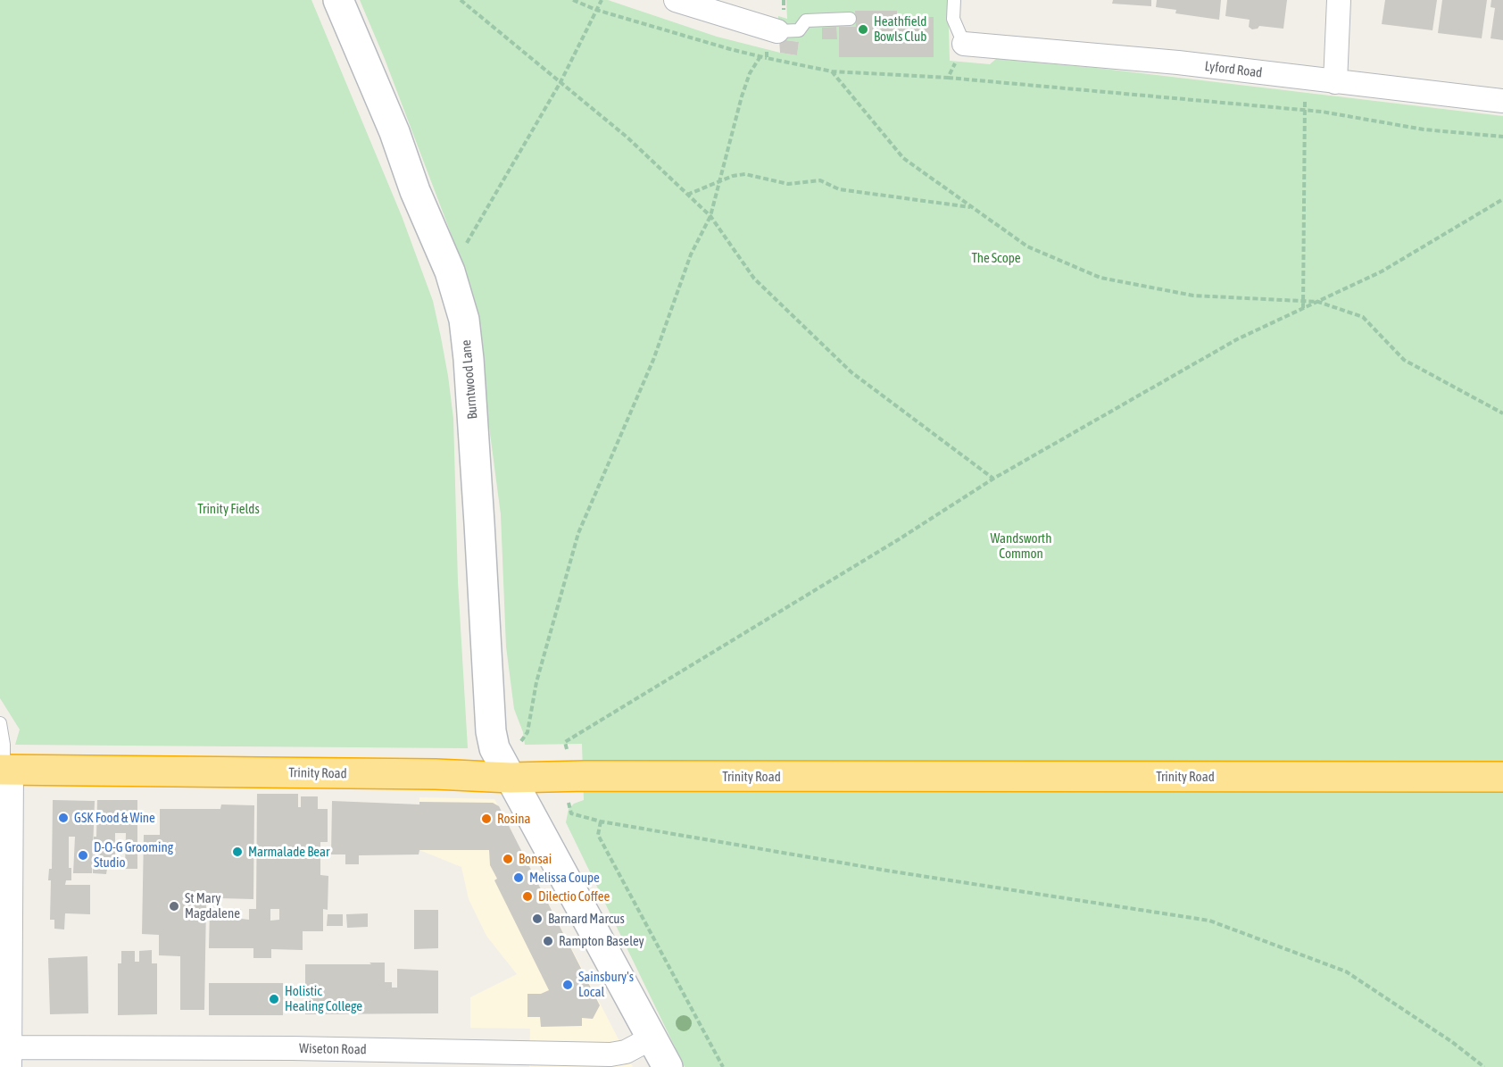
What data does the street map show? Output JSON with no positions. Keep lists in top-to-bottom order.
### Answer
{
  "streets": {
    "highway": ["Trinity Road"],
    "main road": ["Burntwood Lane"],
    "street": ["Lyford Road", "Wiseton Road"]
  },
  "crossings": [
    ["Burntwood Lane", "Trinity Road"],
    ["Burntwood Lane", "Wiseton Road"]
  ],
  "parks": ["The Scope", "Trinity Fields", "Wandsworth Common"],
  "places": [
    "Heathfield Bowls Club",
    "GSK Food & Wine",
    "Rosina",
    "Marmalade Bear",
    "D-O-G Grooming Studio",
    "Bonsai",
    "Melissa Coupe",
    "Dilectio Coffee",
    "St Mary Magdalene",
    "Barnard Marcus",
    "Rampton Baseley",
    "Sainsbury's Local",
    "Holistic Healing College"
  ]
}
